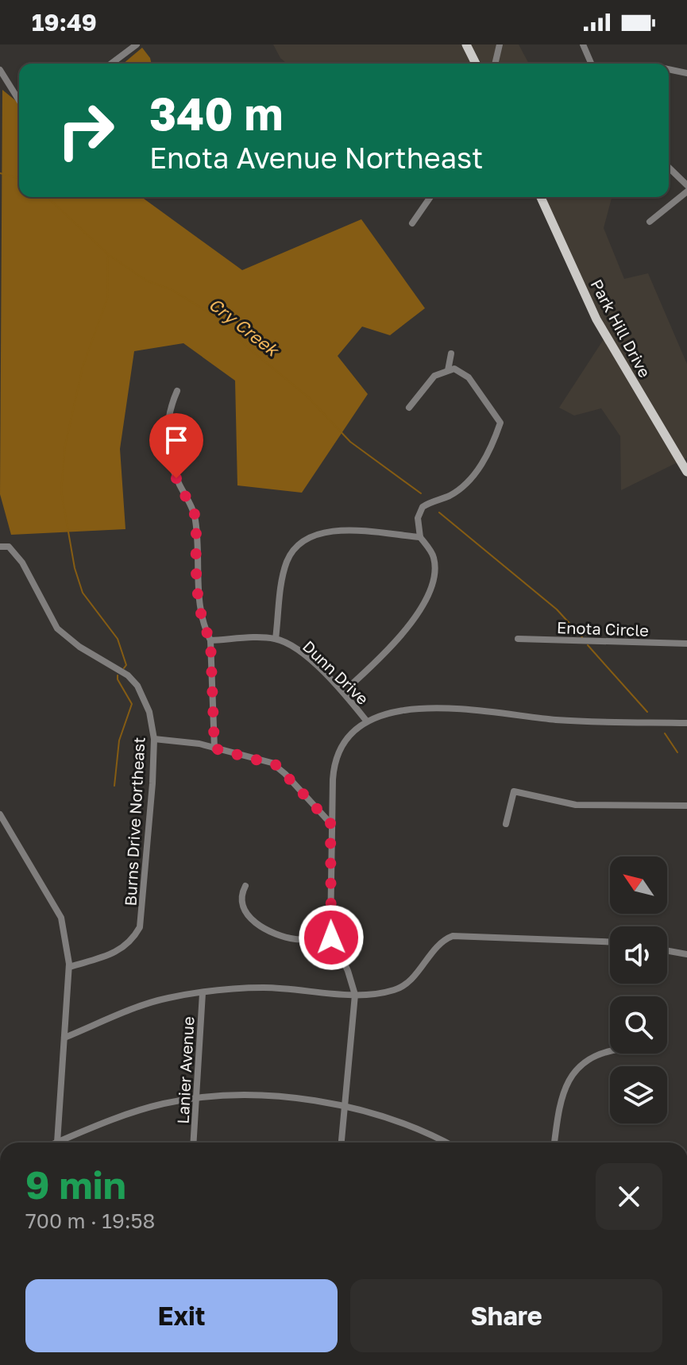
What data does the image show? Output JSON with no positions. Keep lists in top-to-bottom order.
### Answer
{
  "streets": {
    "main road": ["Park Hill Drive"],
    "street": [
      "Enota Circle",
      "Dunn Drive",
      "Burns Drive Northeast",
      "Lanier Avenue"
    ]
  },
  "water": ["Cry Creek"],
  "north": "top left",
  "page": {
    "status": "19:49",
    "turn": ["340 m", "Enota Avenue Northeast"],
    "heading": ["9 min", "700 m · 19:58"],
    "buttons": ["Exit", "Share"]
  }
}
